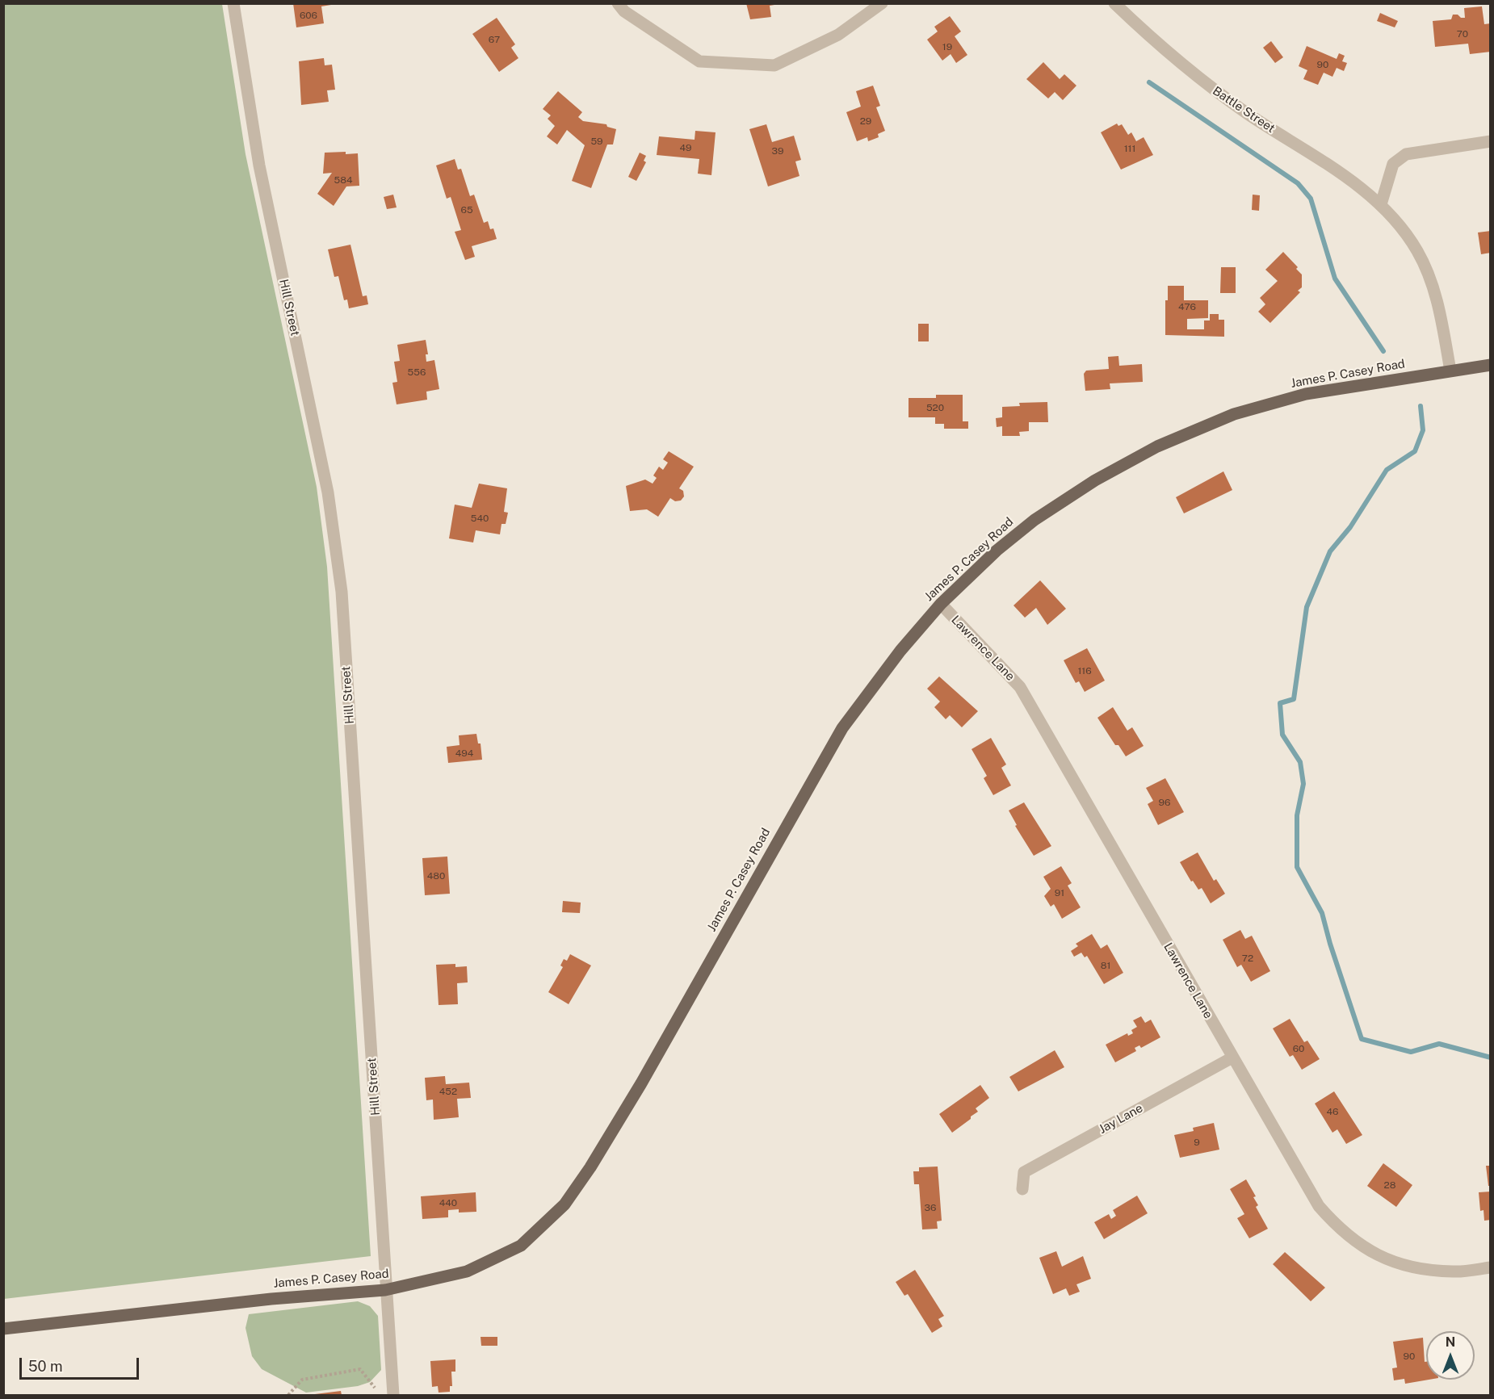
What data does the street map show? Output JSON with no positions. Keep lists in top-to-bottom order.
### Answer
{
  "streets": {
    "main road": ["James P. Casey Road"],
    "street": [
      "Battle Street",
      "Hill Street",
      "Lawrence Lane",
      "Jay Lane"
    ]
  },
  "crossings": [
    ["Battle Street", "James P. Casey Road"],
    ["Hill Street", "James P. Casey Road"],
    ["James P. Casey Road", "Lawrence Lane"],
    ["Lawrence Lane", "Jay Lane"]
  ],
  "house_numbers": [
    "606",
    "70",
    "67",
    "19",
    "90",
    "29",
    "59",
    "49",
    "111",
    "39",
    "584",
    "65",
    "476",
    "556",
    "520",
    "540",
    "116",
    "494",
    "96",
    "480",
    "91",
    "72",
    "81",
    "60",
    "452",
    "46",
    "9",
    "28",
    "440",
    "36",
    "90"
  ],
  "scale_bar": "50 m",
  "north": "top"
}
